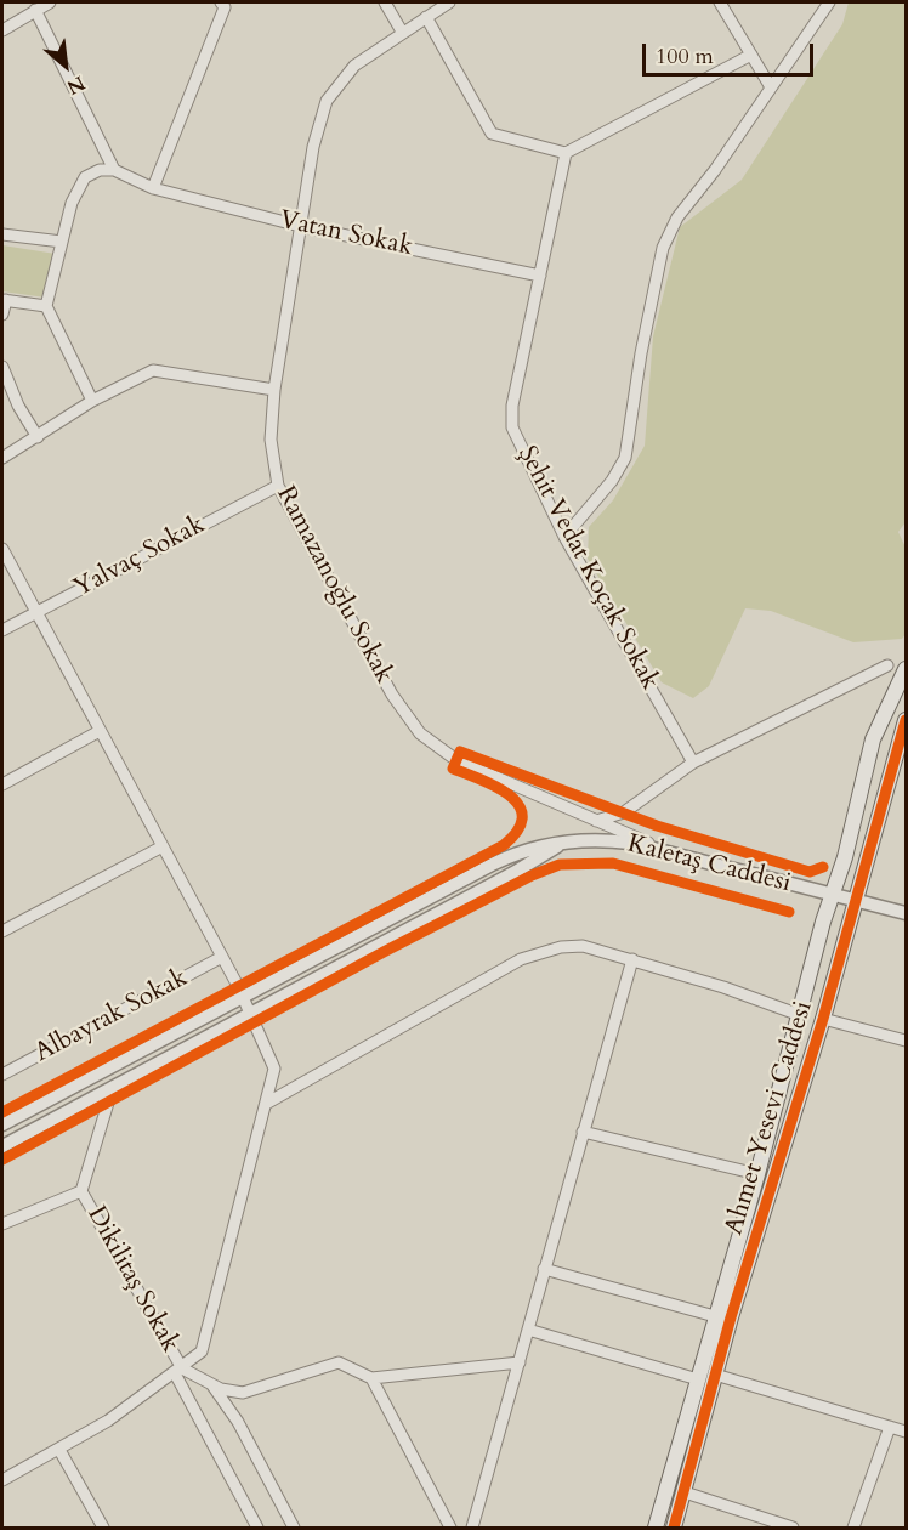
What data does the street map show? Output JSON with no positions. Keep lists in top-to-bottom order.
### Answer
{
  "streets": {
    "main road": ["Ahmet Yesevi Caddesi"],
    "street": [
      "Vatan Sokak",
      "Yalvaç Sokak",
      "Şehit Vedat Koçak Sokak",
      "Ramazanoğlu Sokak",
      "Kaletaş Caddesi",
      "Albayrak Sokak",
      "Dikilitaş Sokak"
    ]
  },
  "crossings": [
    ["Vatan Sokak", "Şehit Vedat Koçak Sokak"],
    ["Vatan Sokak", "Ramazanoğlu Sokak"],
    ["Yalvaç Sokak", "Ramazanoğlu Sokak"],
    ["Ramazanoğlu Sokak", "Kaletaş Caddesi"],
    ["Kaletaş Caddesi", "Ahmet Yesevi Caddesi"]
  ],
  "scale_bar": "100 m",
  "north": "bottom right"
}
